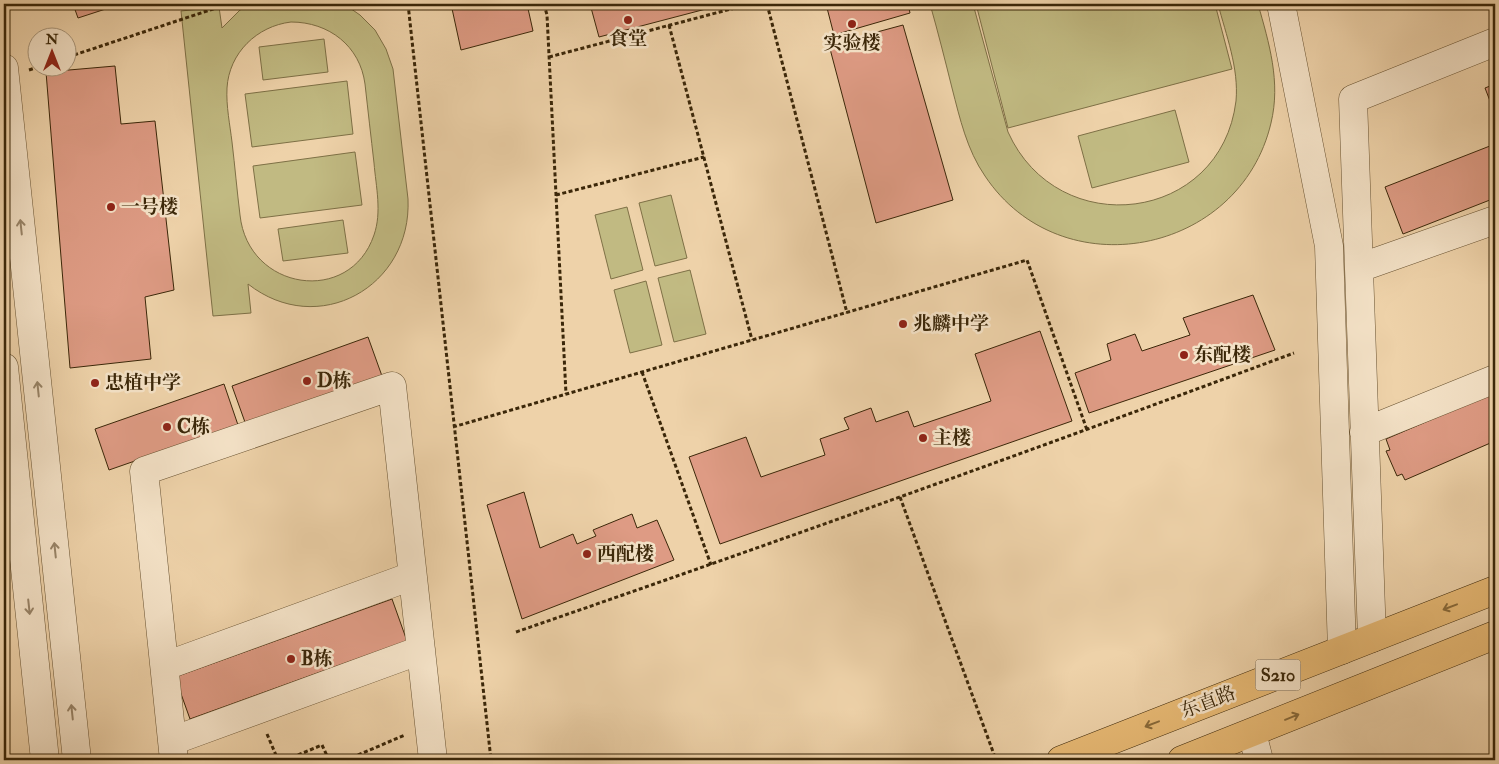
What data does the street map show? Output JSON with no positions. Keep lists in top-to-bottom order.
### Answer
{
  "streets": {
    "main road": ["S210", "东直路"]
  },
  "places": [
    "食堂",
    "实验楼",
    "一号楼",
    "兆麟中学",
    "东配楼",
    "D栋",
    "忠植中学",
    "C栋",
    "主楼",
    "西配楼",
    "B栋"
  ],
  "north": "top"
}
